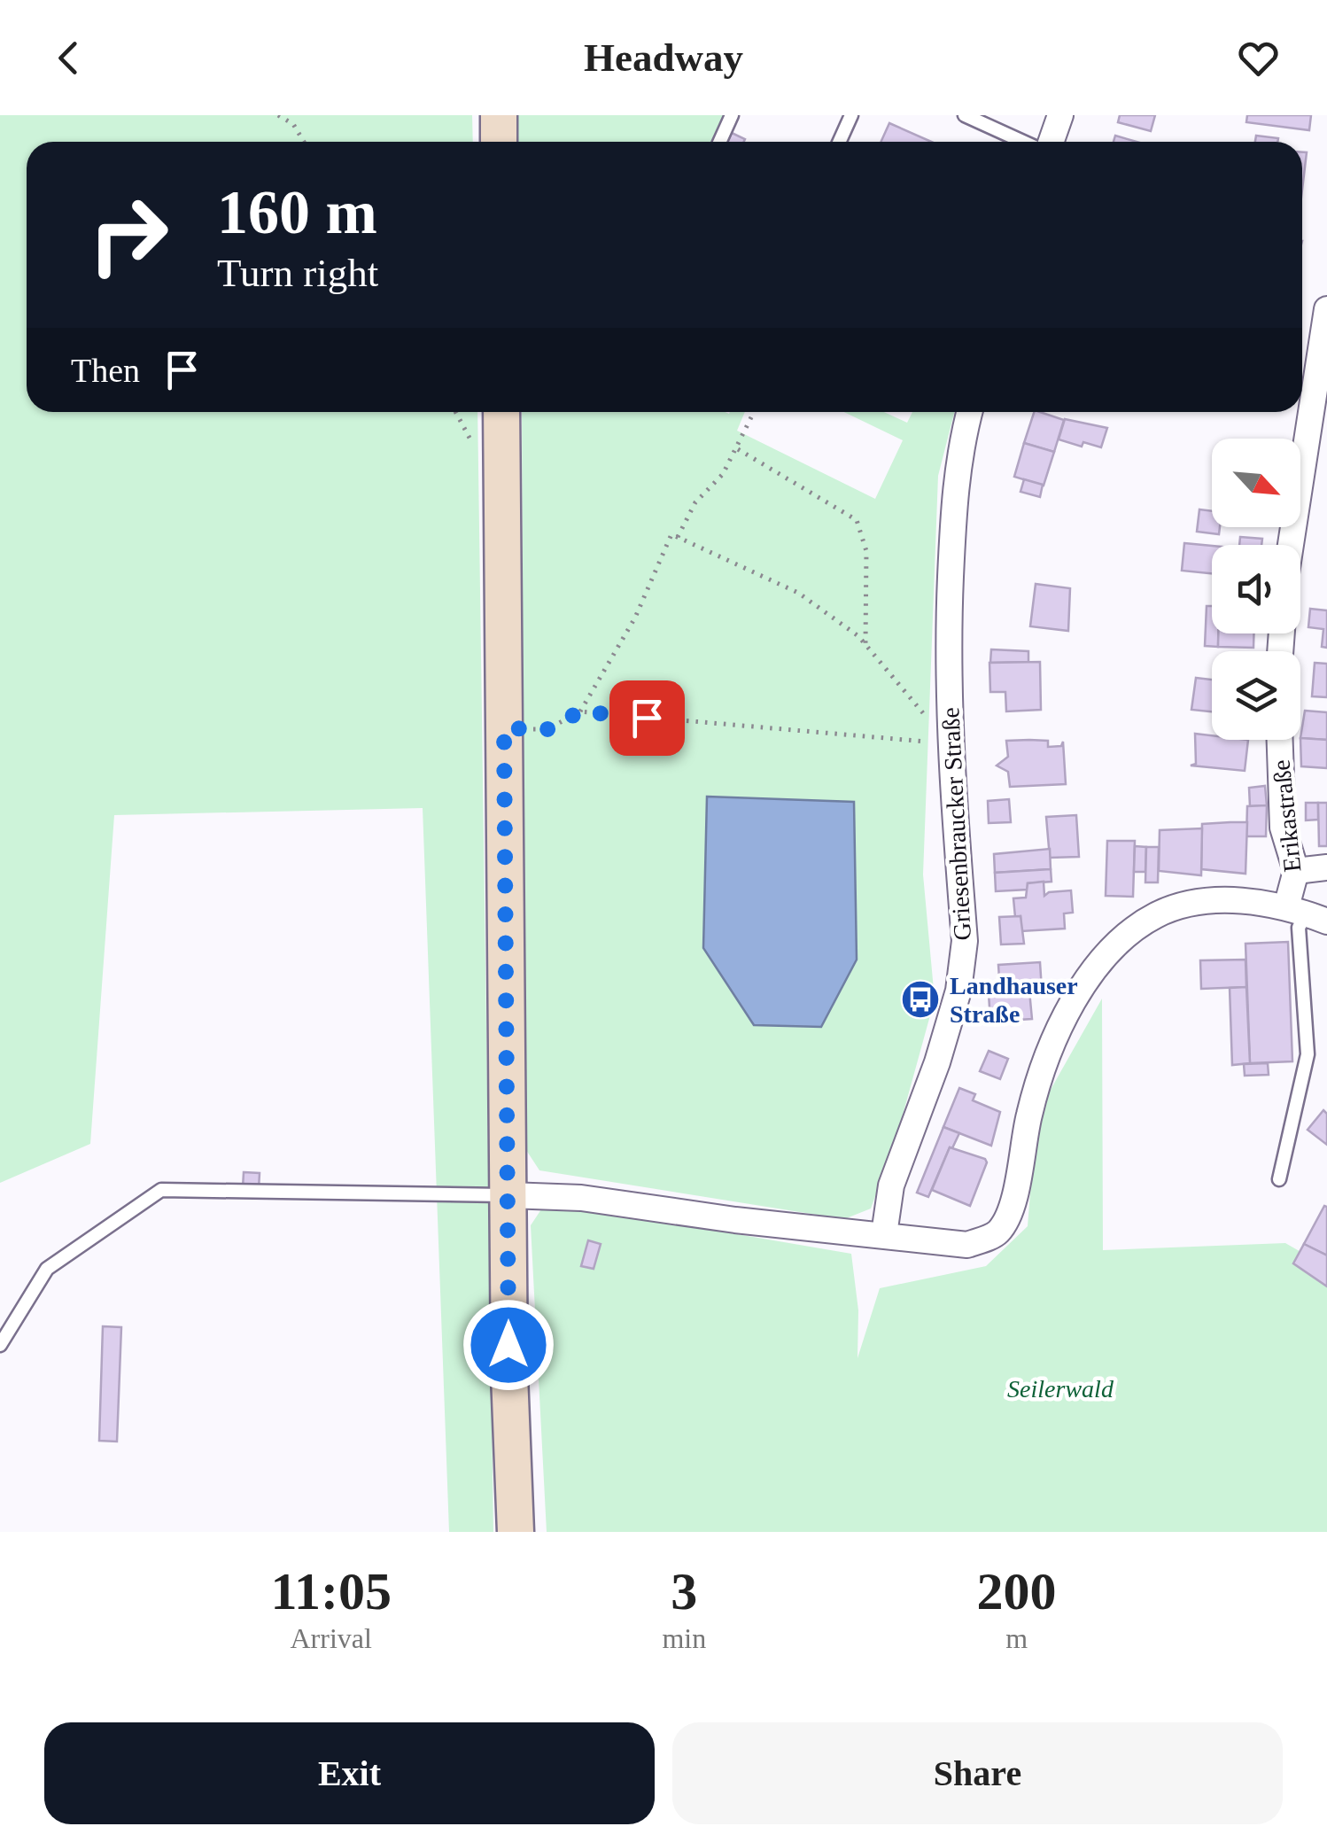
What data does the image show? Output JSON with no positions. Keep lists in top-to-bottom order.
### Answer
{
  "streets": {
    "street": ["Erikastraße", "Griesenbraucker Straße"]
  },
  "parks": ["Seilerwald"],
  "places": {
    "bus stop": ["Landhauser Straße"]
  },
  "north": "bottom right",
  "page": {
    "header": "Headway",
    "turn": ["160 m", "Turn right"],
    "then": "Then",
    "eta": [
      "11:05",
      "Arrival",
      "3",
      "min",
      "200",
      "m"
    ],
    "buttons": ["Exit", "Share"]
  }
}
